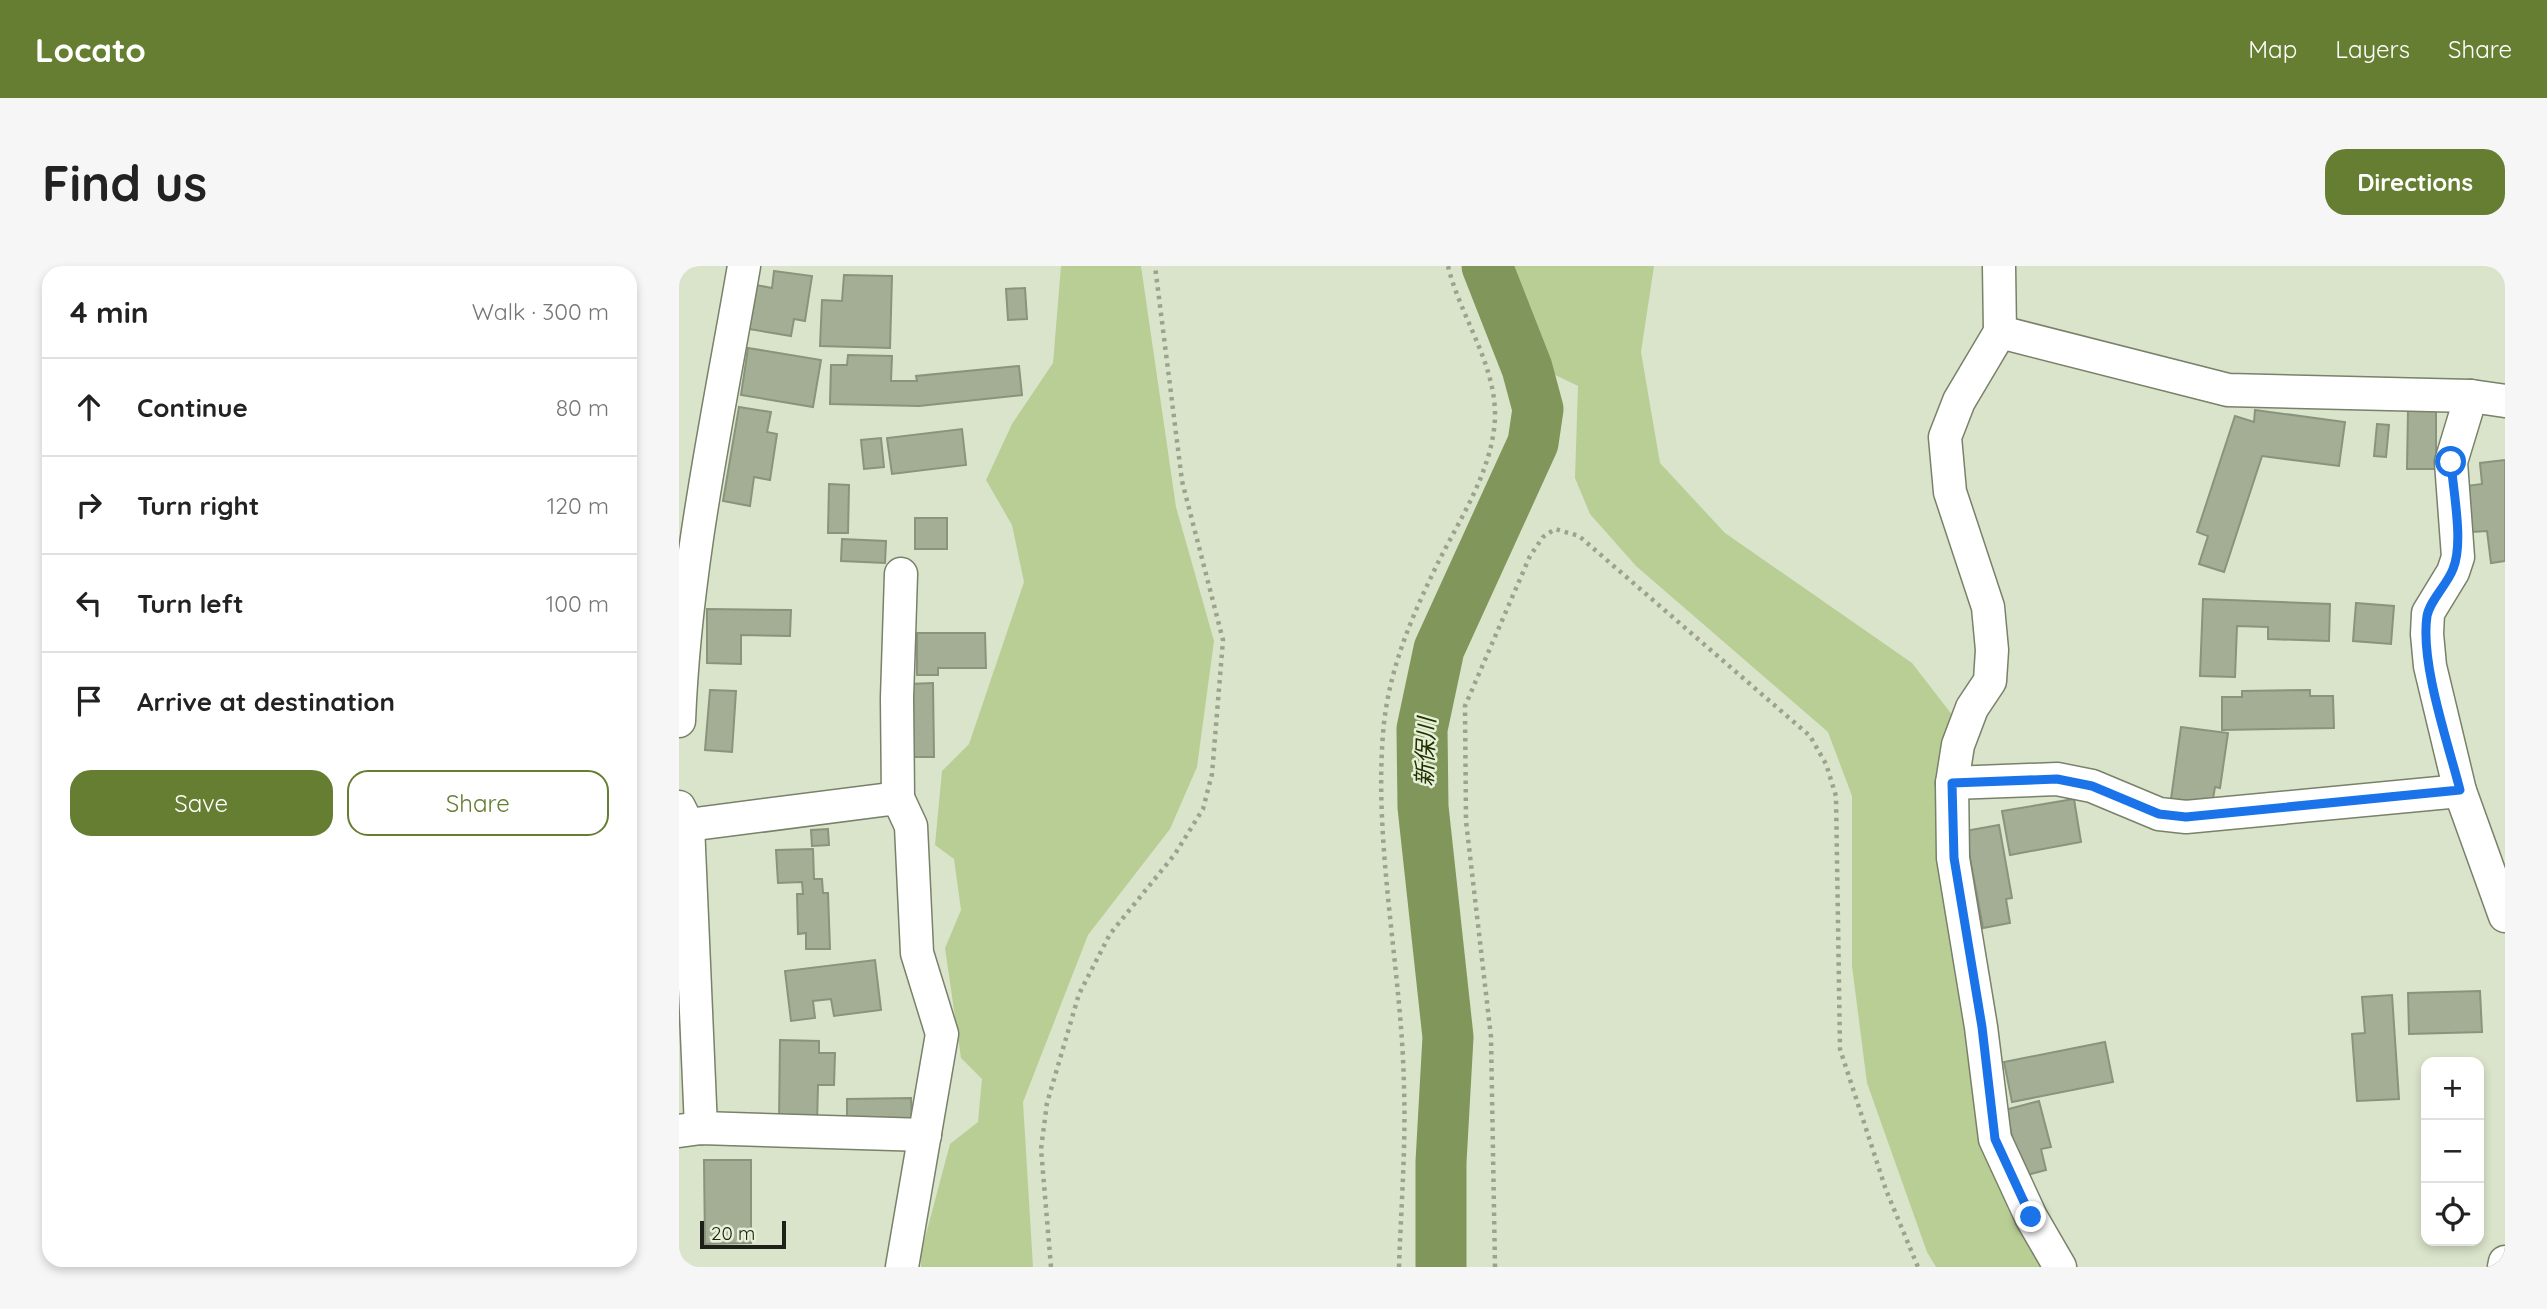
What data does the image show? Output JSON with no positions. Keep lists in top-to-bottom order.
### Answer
{
  "water": ["新保川"],
  "scale_bar": "20 m",
  "page": {
    "header": "Locato",
    "nav": ["Map", "Layers", "Share"],
    "buttons": [
      "Directions",
      ["Save", "Share"]
    ],
    "title": "Find us",
    "heading": ["4 min", "Walk · 300 m"],
    "list": [
      ["Continue", "80 m"],
      ["Turn right", "120 m"],
      ["Turn left", "100 m"],
      "Arrive at destination"
    ],
    "map_buttons": ["+", "−"],
    "scale": "20 m"
  }
}
